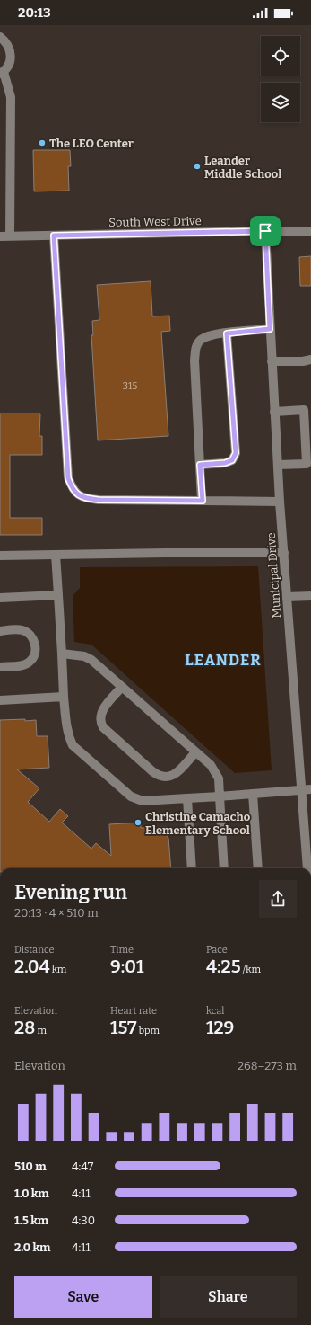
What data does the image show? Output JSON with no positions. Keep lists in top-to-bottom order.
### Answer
{
  "streets": {
    "street": ["South West Drive", "Municipal Drive"]
  },
  "crossings": [
    ["South West Drive", "Municipal Drive"]
  ],
  "districts": ["LEANDER"],
  "places": ["The LEO Center", "Leander Middle School", "Christine Camacho Elementary School"],
  "house_numbers": ["315"],
  "page": {
    "status": "20:13",
    "heading": ["Evening run", "20:13 · 4 × 510 m"],
    "stats": [
      ["Distance", "2.04 km"],
      ["Time", "9:01"],
      ["Pace", "4:25 /km"],
      ["Elevation", "28 m"],
      ["Heart rate", "157 bpm"],
      ["kcal", "129"]
    ],
    "chart": ["Elevation", "268–273 m"],
    "list": [
      {
        "name": "510 m",
        "note": "4:47"
      },
      {
        "name": "1.0 km",
        "note": "4:11"
      },
      {
        "name": "1.5 km",
        "note": "4:30"
      },
      {
        "name": "2.0 km",
        "note": "4:11"
      }
    ],
    "buttons": ["Save", "Share"]
  }
}
